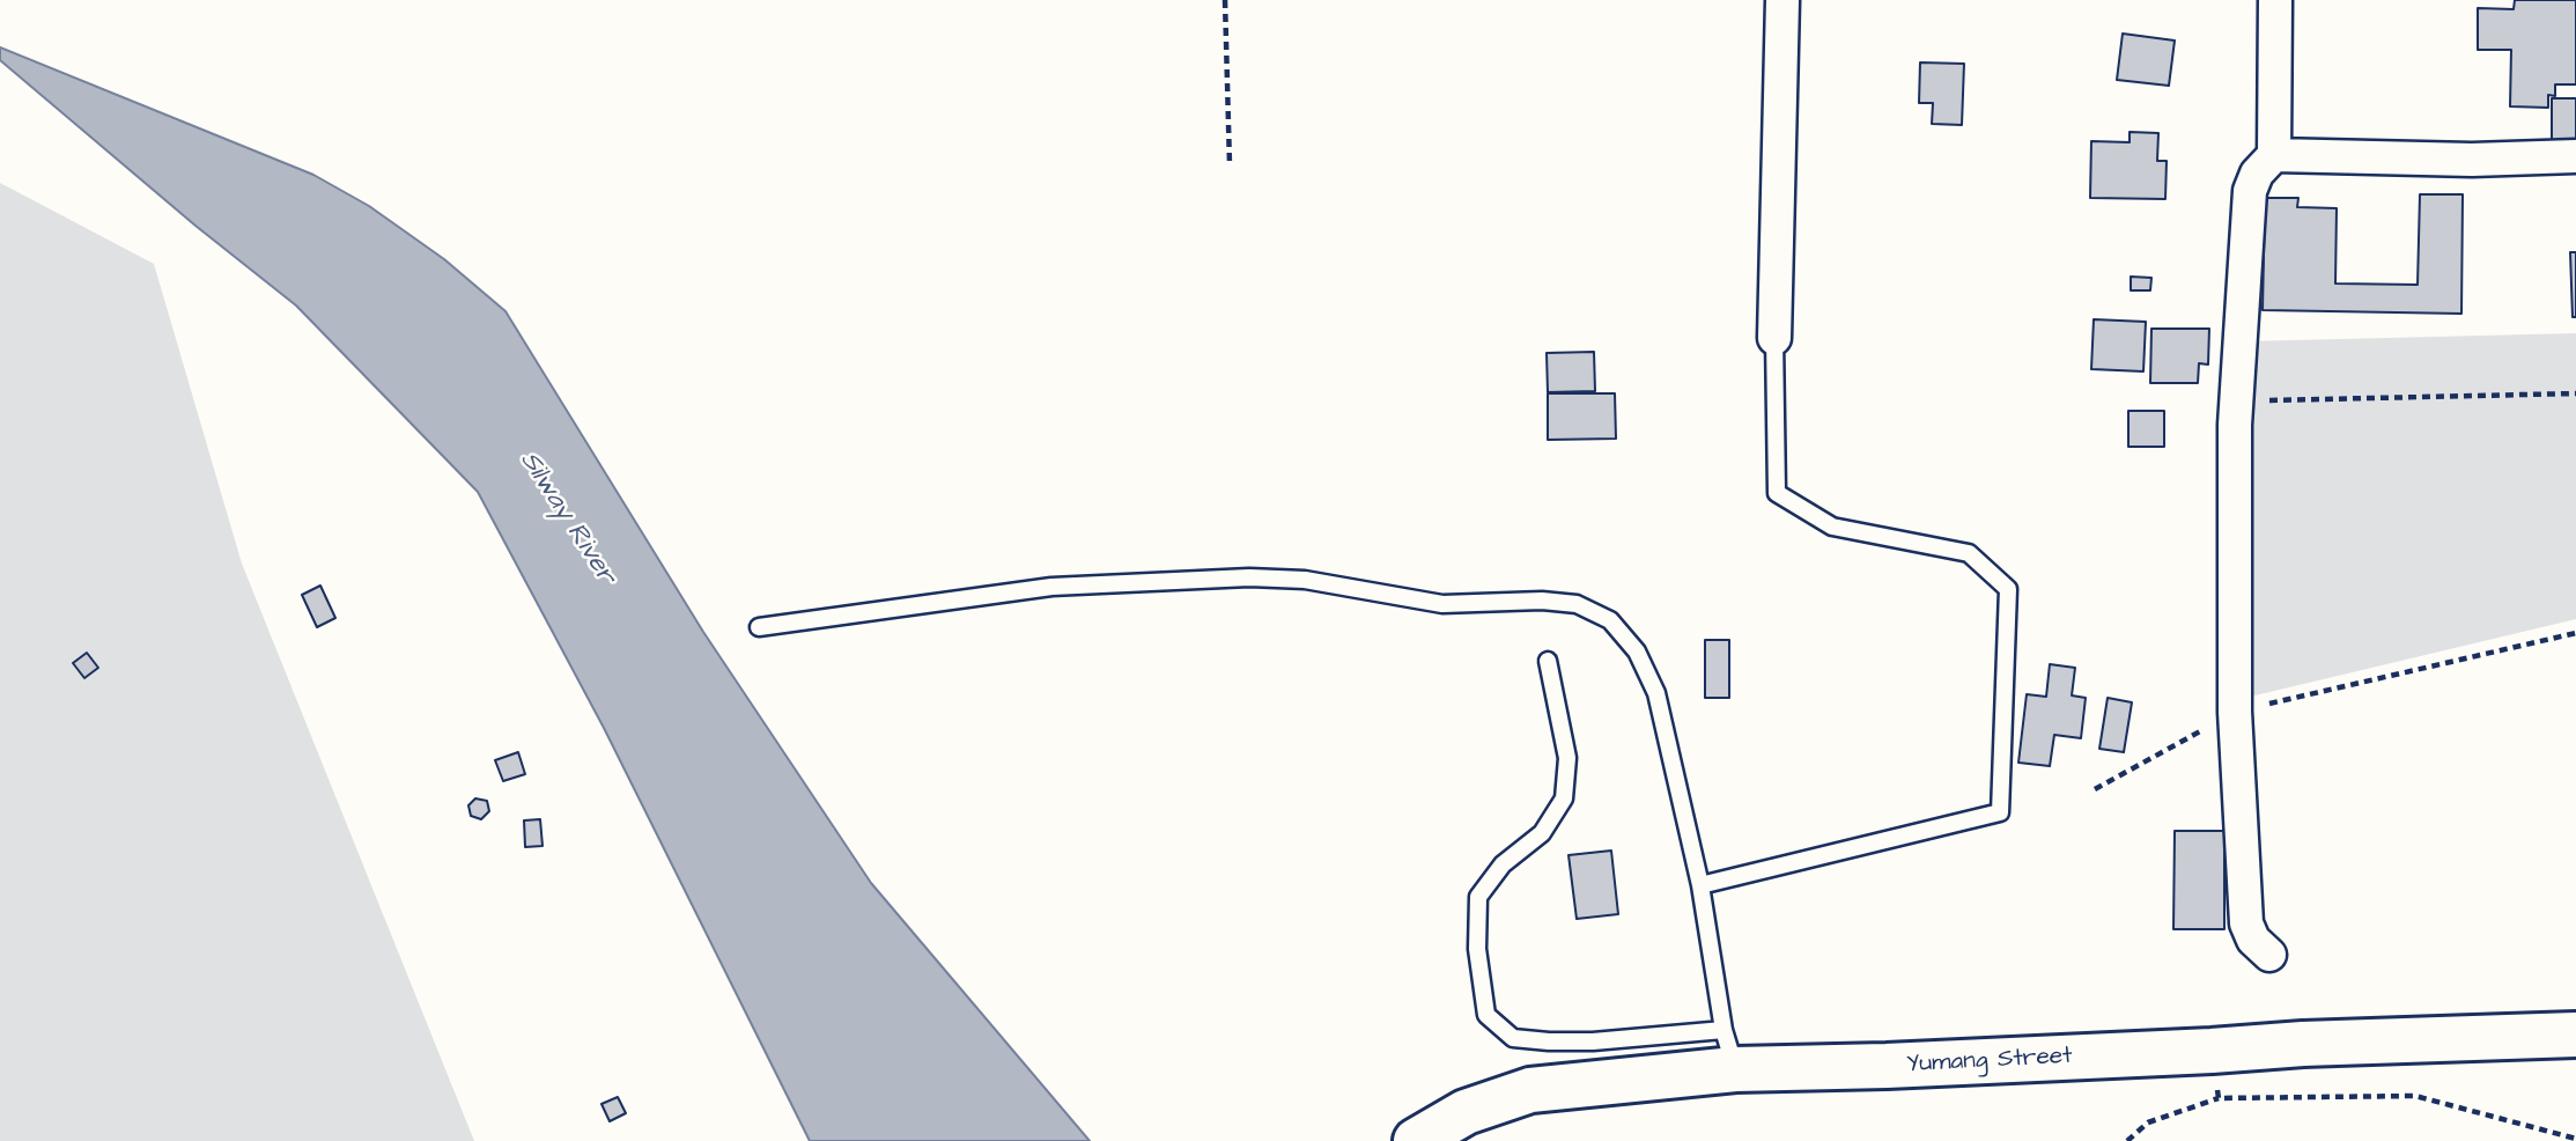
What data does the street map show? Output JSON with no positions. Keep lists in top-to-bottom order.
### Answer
{
  "streets": {
    "main road": ["Yumang Street"]
  },
  "water": ["Silway River"]
}
